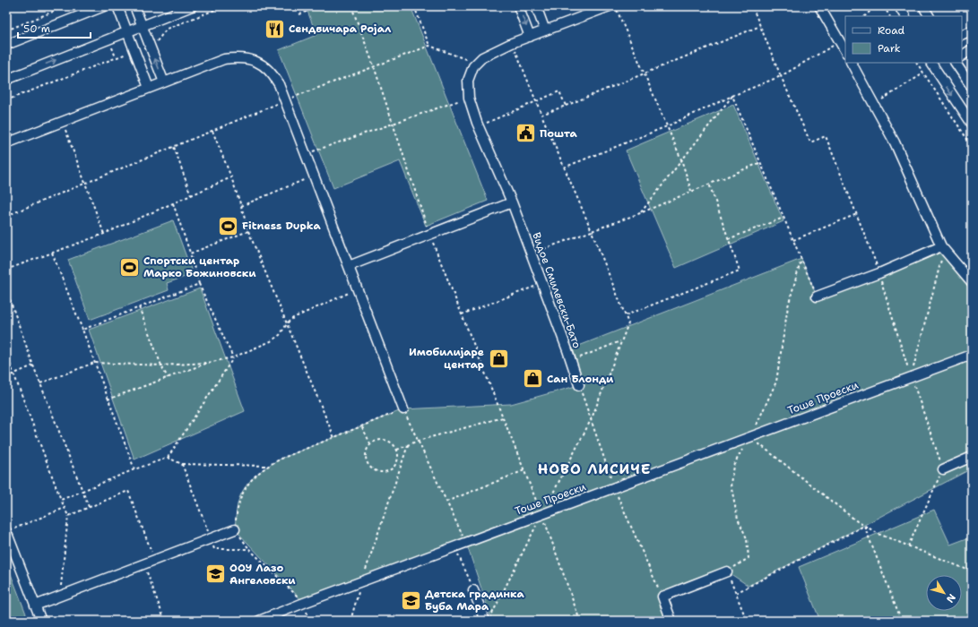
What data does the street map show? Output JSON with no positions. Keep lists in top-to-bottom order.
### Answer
{
  "streets": {
    "street": ["Видое Смилевски-Бато", "Тоше Проески"]
  },
  "districts": ["НОВО ЛИСИЧЕ"],
  "places": {
    "restaurant": ["Сендвичара Ројал"],
    "public building": ["Пошта"],
    "sports": ["Fitness Dupka", "Спортски центар Марко Божиновски"],
    "shop": ["Имобилијаре центар", "Сан Блонди"],
    "school or university": ["ООУ Лазо Ангеловски", "Детска градинка Буба Мара"]
  },
  "legend": ["Road", "Park"],
  "scale_bar": "50 m",
  "north": "bottom right"
}
